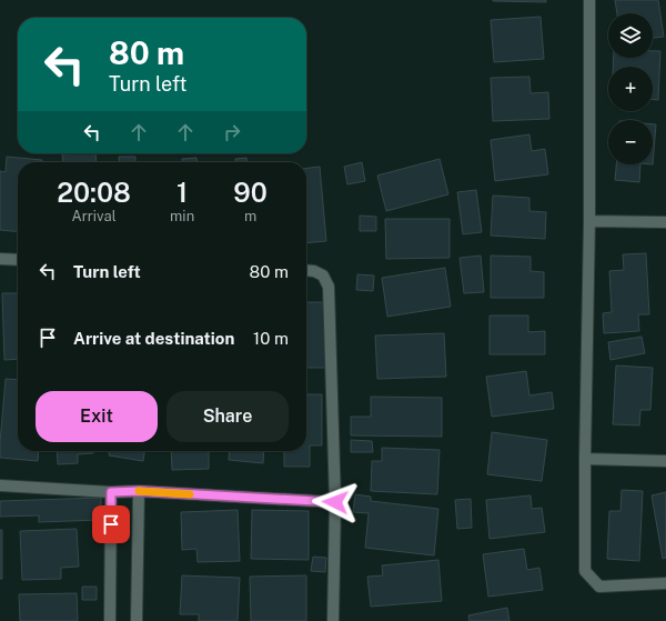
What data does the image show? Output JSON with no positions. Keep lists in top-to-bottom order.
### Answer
{
  "page": {
    "map_buttons": ["+", "−"],
    "turn": ["80 m", "Turn left"],
    "eta": [
      "20:08",
      "Arrival",
      "1",
      "min",
      "90",
      "m"
    ],
    "list": [
      {
        "name": "Turn left",
        "value": "80 m"
      },
      {
        "name": "Arrive at destination",
        "value": "10 m"
      }
    ],
    "buttons": ["Exit", "Share"]
  }
}
